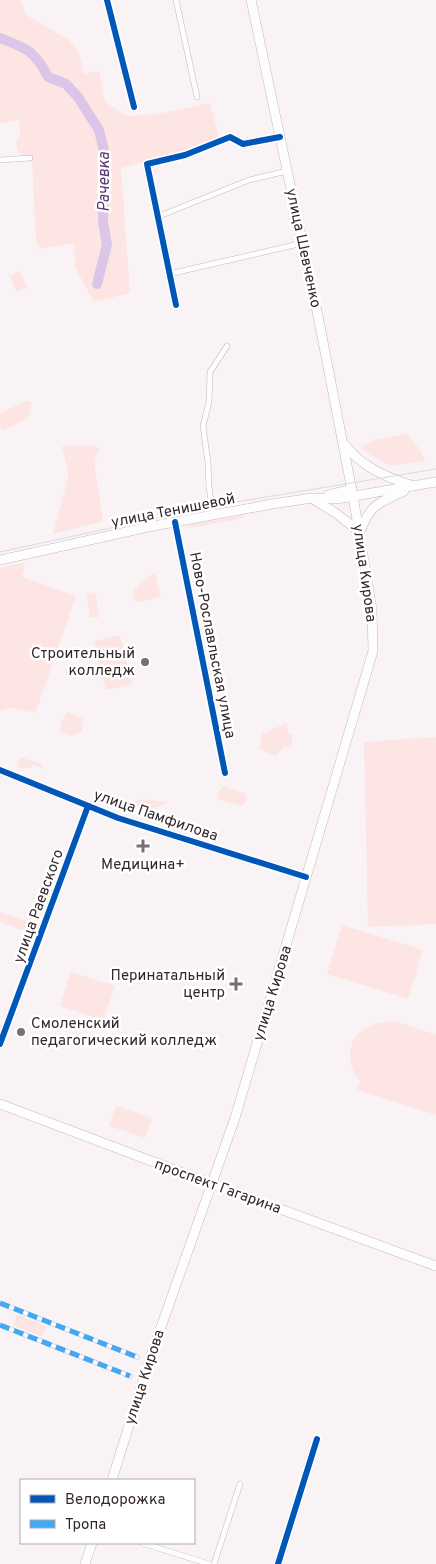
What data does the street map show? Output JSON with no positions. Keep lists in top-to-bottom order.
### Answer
{
  "streets": {
    "main road": [
      "улица Шевченко",
      "улица Тенишевой",
      "улица Кирова",
      "проспект Гагарина"
    ],
    "street": ["Ново-Рославльская улица", "улица Памфилова", "улица Раевского"]
  },
  "crossings": [
    ["улица Шевченко", "улица Тенишевой"],
    ["улица Шевченко", "улица Кирова"],
    ["улица Тенишевой", "улица Кирова"],
    ["улица Тенишевой", "Ново-Рославльская улица"],
    ["улица Кирова", "улица Памфилова"],
    ["улица Кирова", "проспект Гагарина"],
    ["улица Памфилова", "улица Раевского"]
  ],
  "water": ["Рачевка"],
  "places": {
    "other": ["Строительный колледж", "Смоленский педагогический колледж"],
    "health": ["Медицина+", "Перинатальный центр"]
  },
  "legend": ["Велодорожка", "Тропа"]
}
